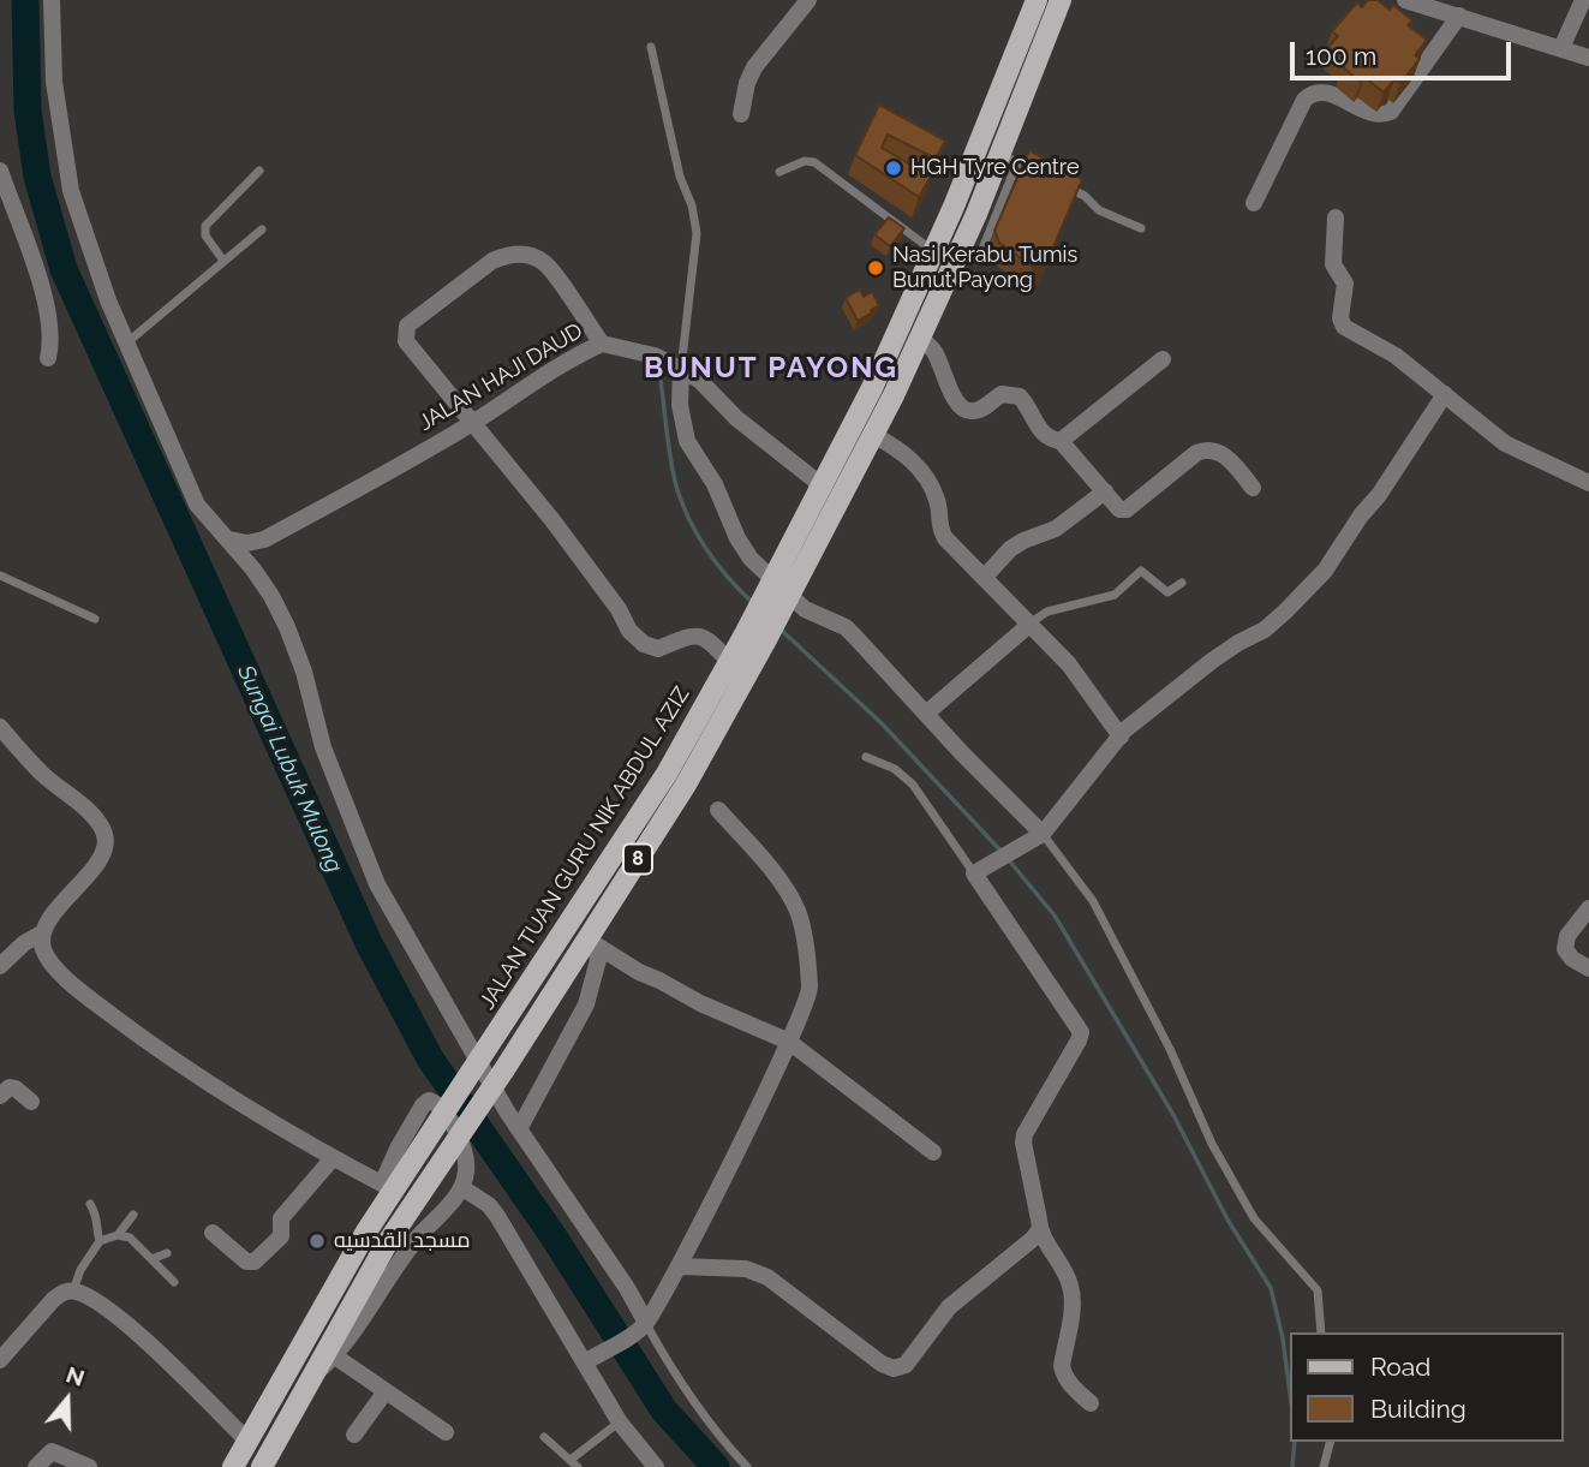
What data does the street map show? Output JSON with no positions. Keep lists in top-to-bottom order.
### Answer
{
  "streets": {
    "main road": ["JALAN TUAN GURU NIK ABDUL AZIZ", "8"],
    "street": ["JALAN HAJI DAUD"]
  },
  "crossings": [
    ["JALAN HAJI DAUD", "JALAN TUAN GURU NIK ABDUL AZIZ"]
  ],
  "districts": ["BUNUT PAYONG"],
  "water": ["Sungai Lubuk Mulong"],
  "places": ["HGH Tyre Centre", "Nasi Kerabu Tumis Bunut Payong", "مسجد القدسيه"],
  "legend": ["Road", "Building"],
  "scale_bar": "100 m",
  "north": "top"
}
